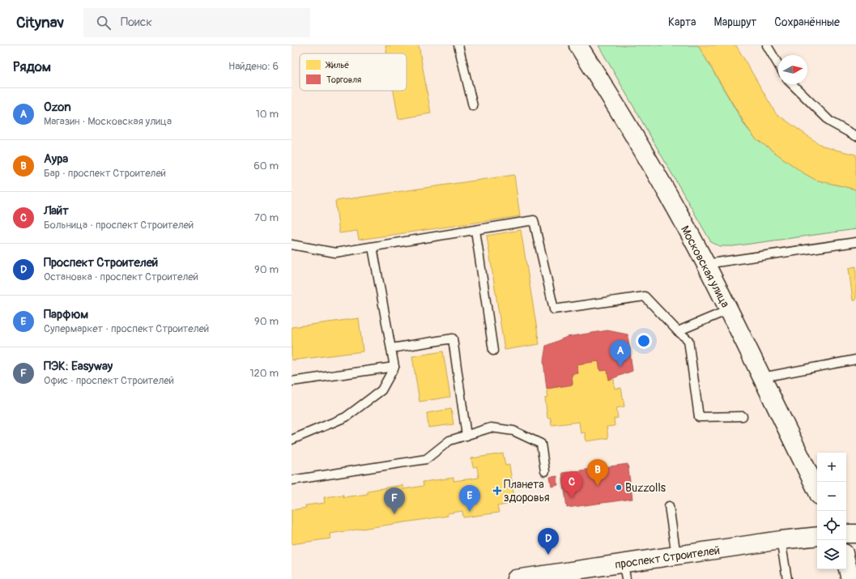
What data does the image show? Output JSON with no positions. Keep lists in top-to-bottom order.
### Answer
{
  "streets": {
    "main road": ["Московская улица", "проспект Строителей"]
  },
  "places": {
    "other": ["Buzzolls"],
    "health": ["Планета здоровья"]
  },
  "legend": ["Жильё", "Торговля"],
  "north": "right",
  "page": {
    "header": "Citynav",
    "search": "Поиск",
    "nav": ["Карта", "Маршрут", "Сохранённые"],
    "heading": ["Рядом", "Найдено: 6"],
    "list": [
      {
        "mark": "A",
        "name": "Ozon",
        "note": "Магазин · Московская улица",
        "value": "10 m"
      },
      {
        "mark": "B",
        "name": "Аура",
        "note": "Бар · проспект Строителей",
        "value": "60 m"
      },
      {
        "mark": "C",
        "name": "Лайт",
        "note": "Больница · проспект Строителей",
        "value": "70 m"
      },
      {
        "mark": "D",
        "name": "Проспект Строителей",
        "note": "Остановка · проспект Строителей",
        "value": "90 m"
      },
      {
        "mark": "E",
        "name": "Парфюм",
        "note": "Супермаркет · проспект Строителей",
        "value": "90 m"
      },
      {
        "mark": "F",
        "name": "ПЭК: Easyway",
        "note": "Офис · проспект Строителей",
        "value": "120 m"
      }
    ],
    "pins": [
      "A",
      "B",
      "C",
      "E",
      "F",
      "D"
    ],
    "map_buttons": ["+", "−"]
  }
}
